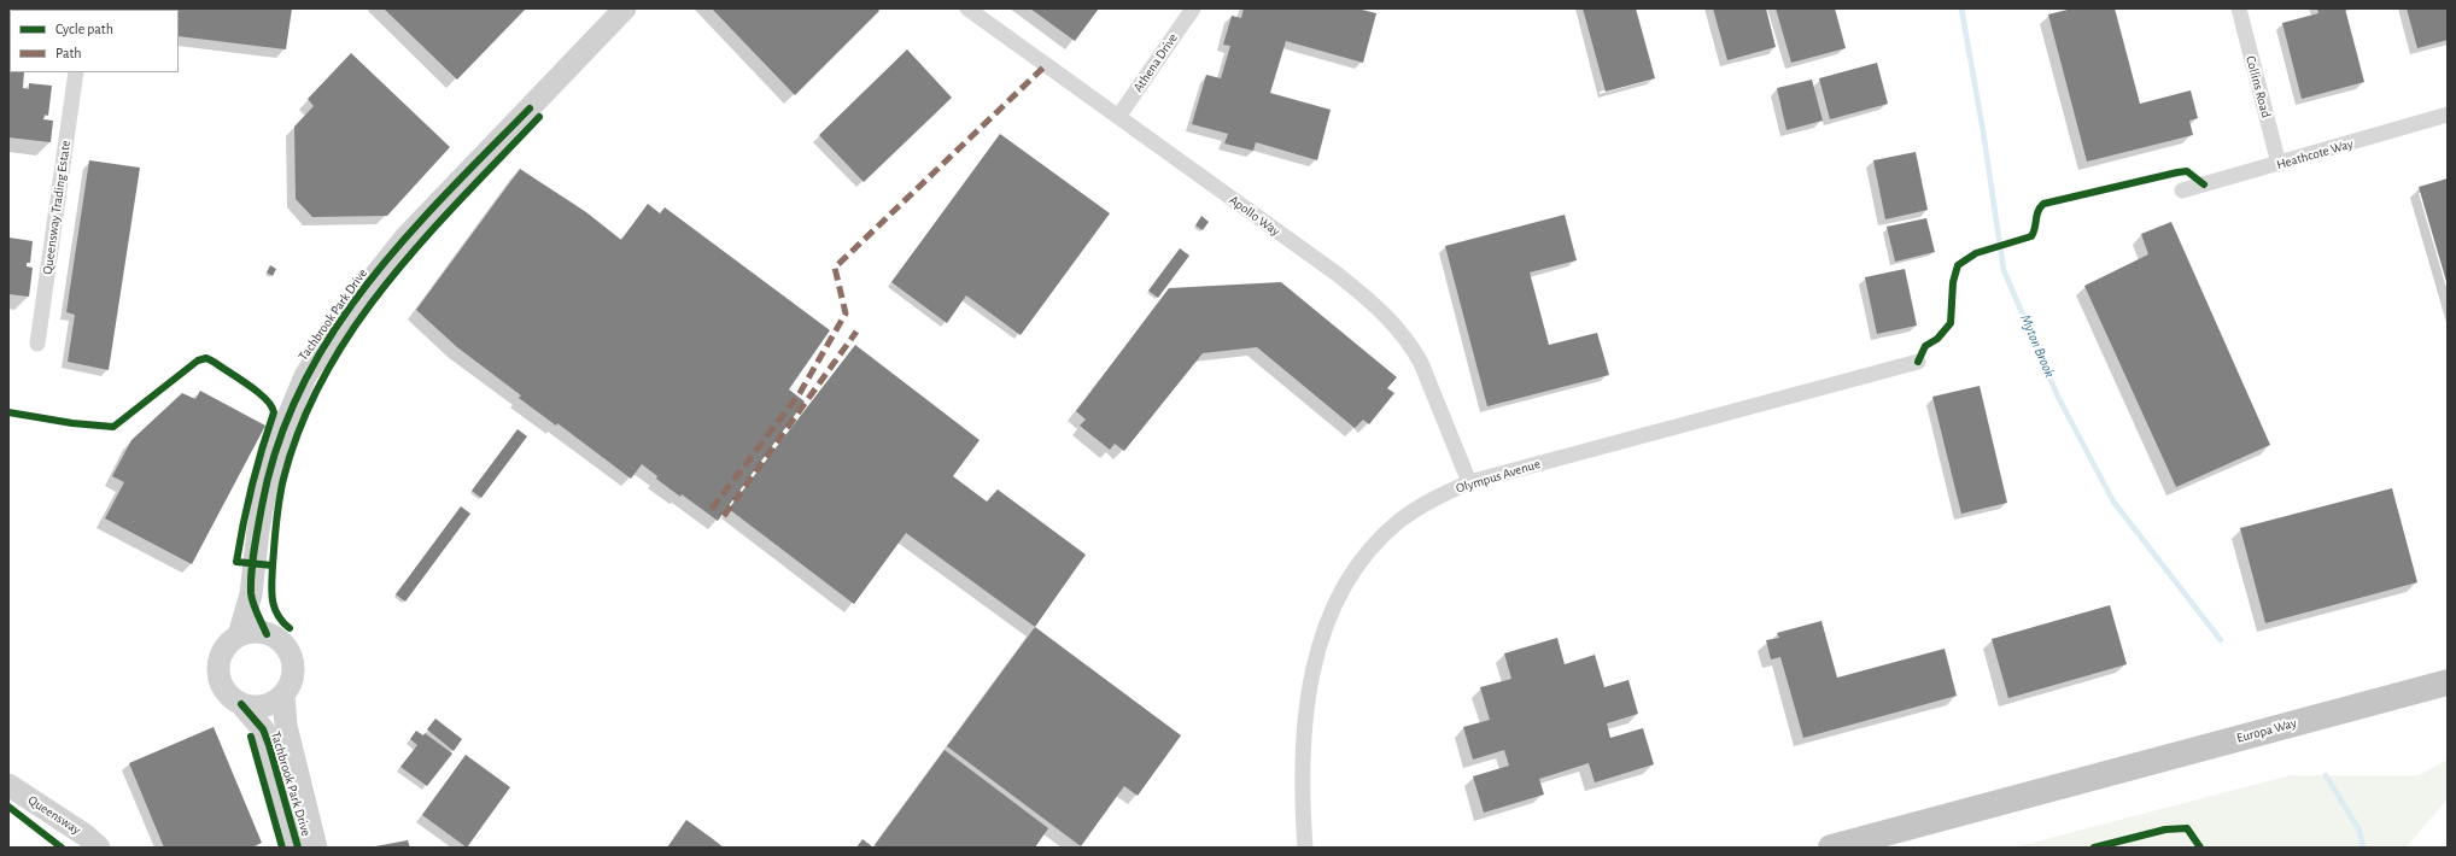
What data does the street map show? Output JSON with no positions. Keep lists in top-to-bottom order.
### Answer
{
  "streets": {
    "highway": ["Europa Way"],
    "street": [
      "Athena Drive",
      "Collins Road",
      "Heathcote Way",
      "Queensway Trading Estate",
      "Apollo Way",
      "Tachbrook Park Drive",
      "Olympus Avenue",
      "Queensway"
    ]
  },
  "crossings": [
    ["Athena Drive", "Apollo Way"],
    ["Collins Road", "Heathcote Way"],
    ["Apollo Way", "Olympus Avenue"]
  ],
  "water": ["Myton Brook"],
  "legend": ["Cycle path", "Path"]
}
